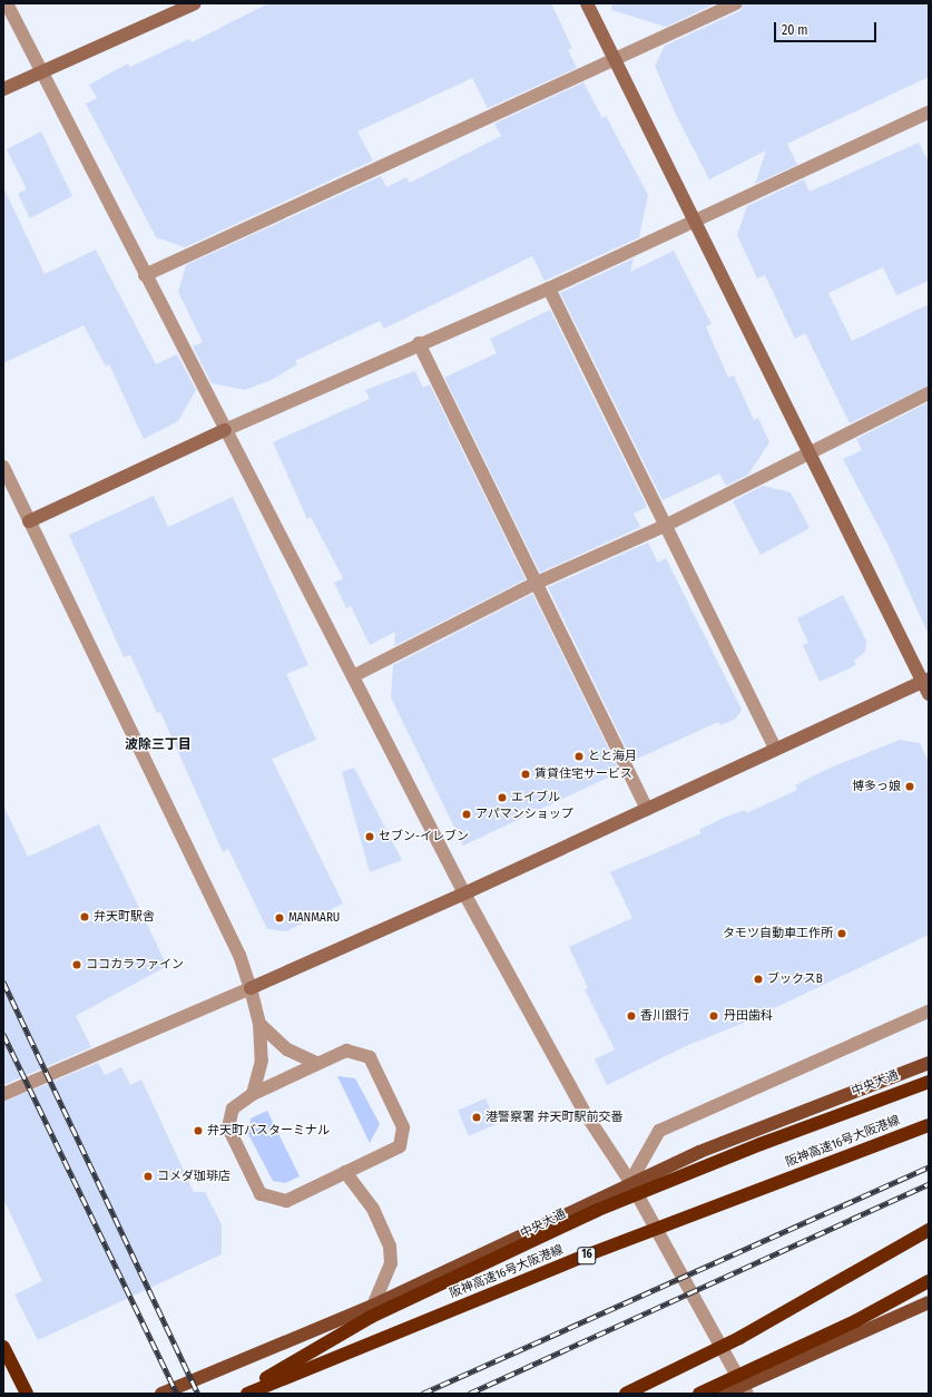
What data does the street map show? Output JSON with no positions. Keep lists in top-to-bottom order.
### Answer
{
  "streets": {
    "highway": ["阪神高速16号大阪港線", "16"],
    "main road": ["中央大通"]
  },
  "districts": ["波除三丁目"],
  "places": [
    "とと海月",
    "賃貸住宅サービス",
    "博多っ娘",
    "エイブル",
    "アパマンショップ",
    "セブン-イレブン",
    "弁天町駅舎",
    "MANMARU",
    "タモツ自動車工作所",
    "ココカラファイン",
    "ブックスB",
    "香川銀行",
    "丹田歯科",
    "港警察署 弁天町駅前交番",
    "弁天町バスターミナル",
    "コメダ珈琲店"
  ],
  "scale_bar": "20 m"
}
